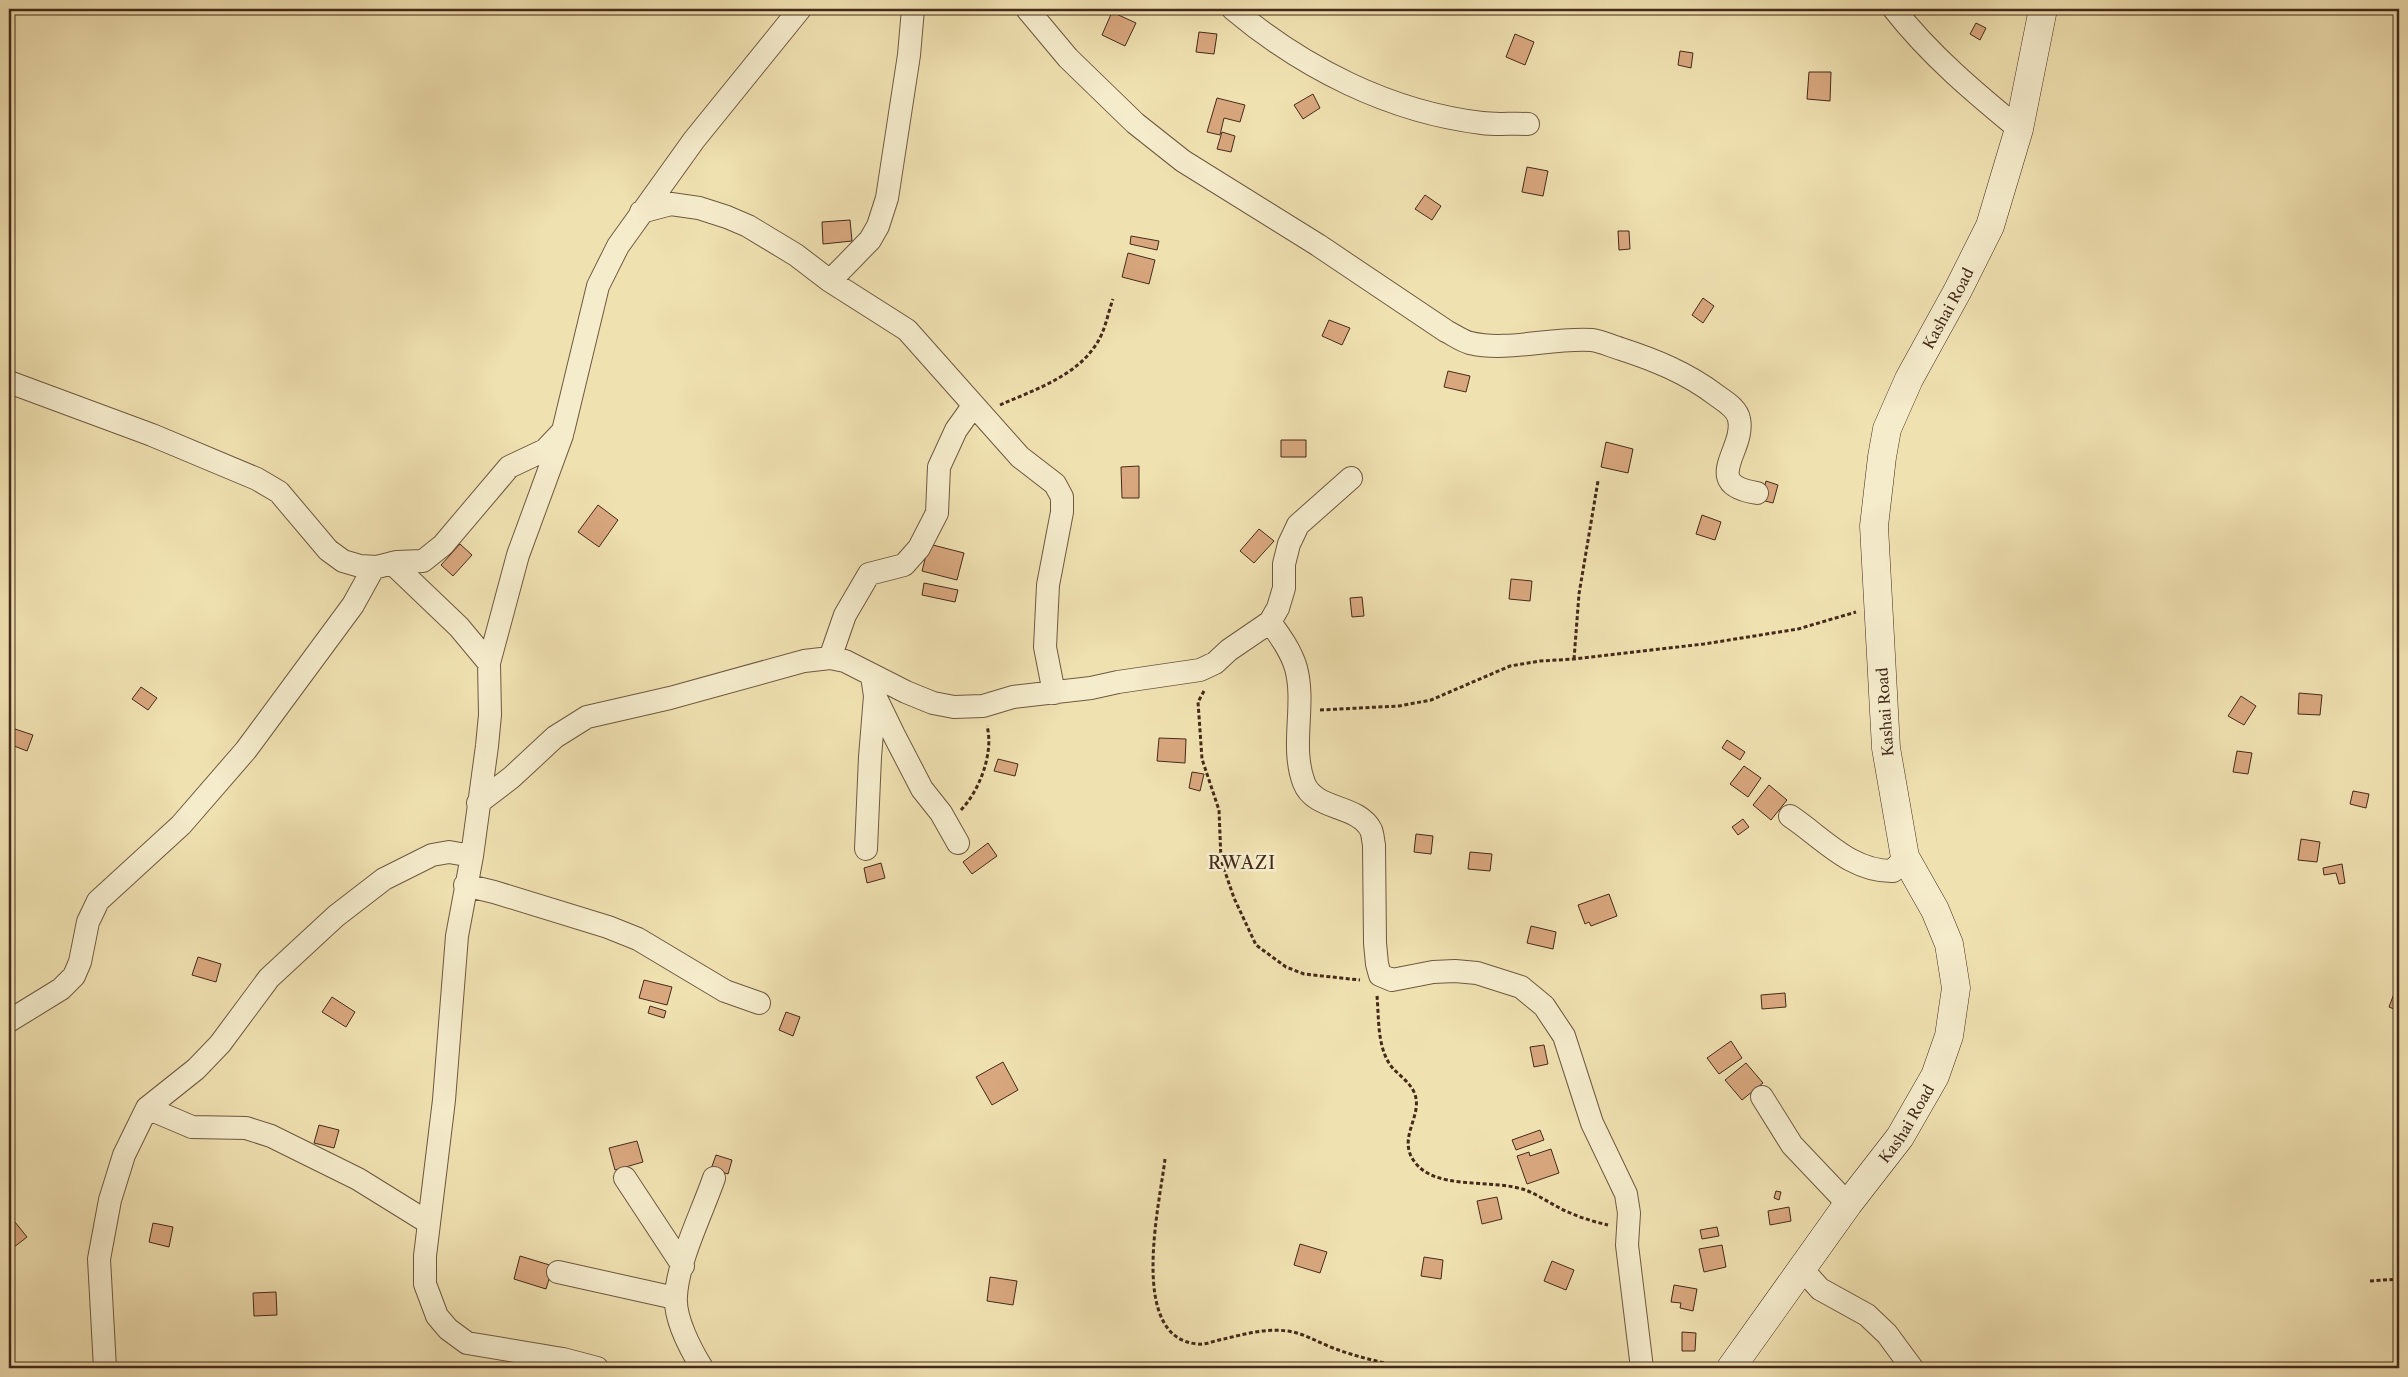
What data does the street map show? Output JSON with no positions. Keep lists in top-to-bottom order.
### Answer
{
  "streets": {
    "street": ["Kashai Road"]
  },
  "districts": ["RWAZI"]
}
